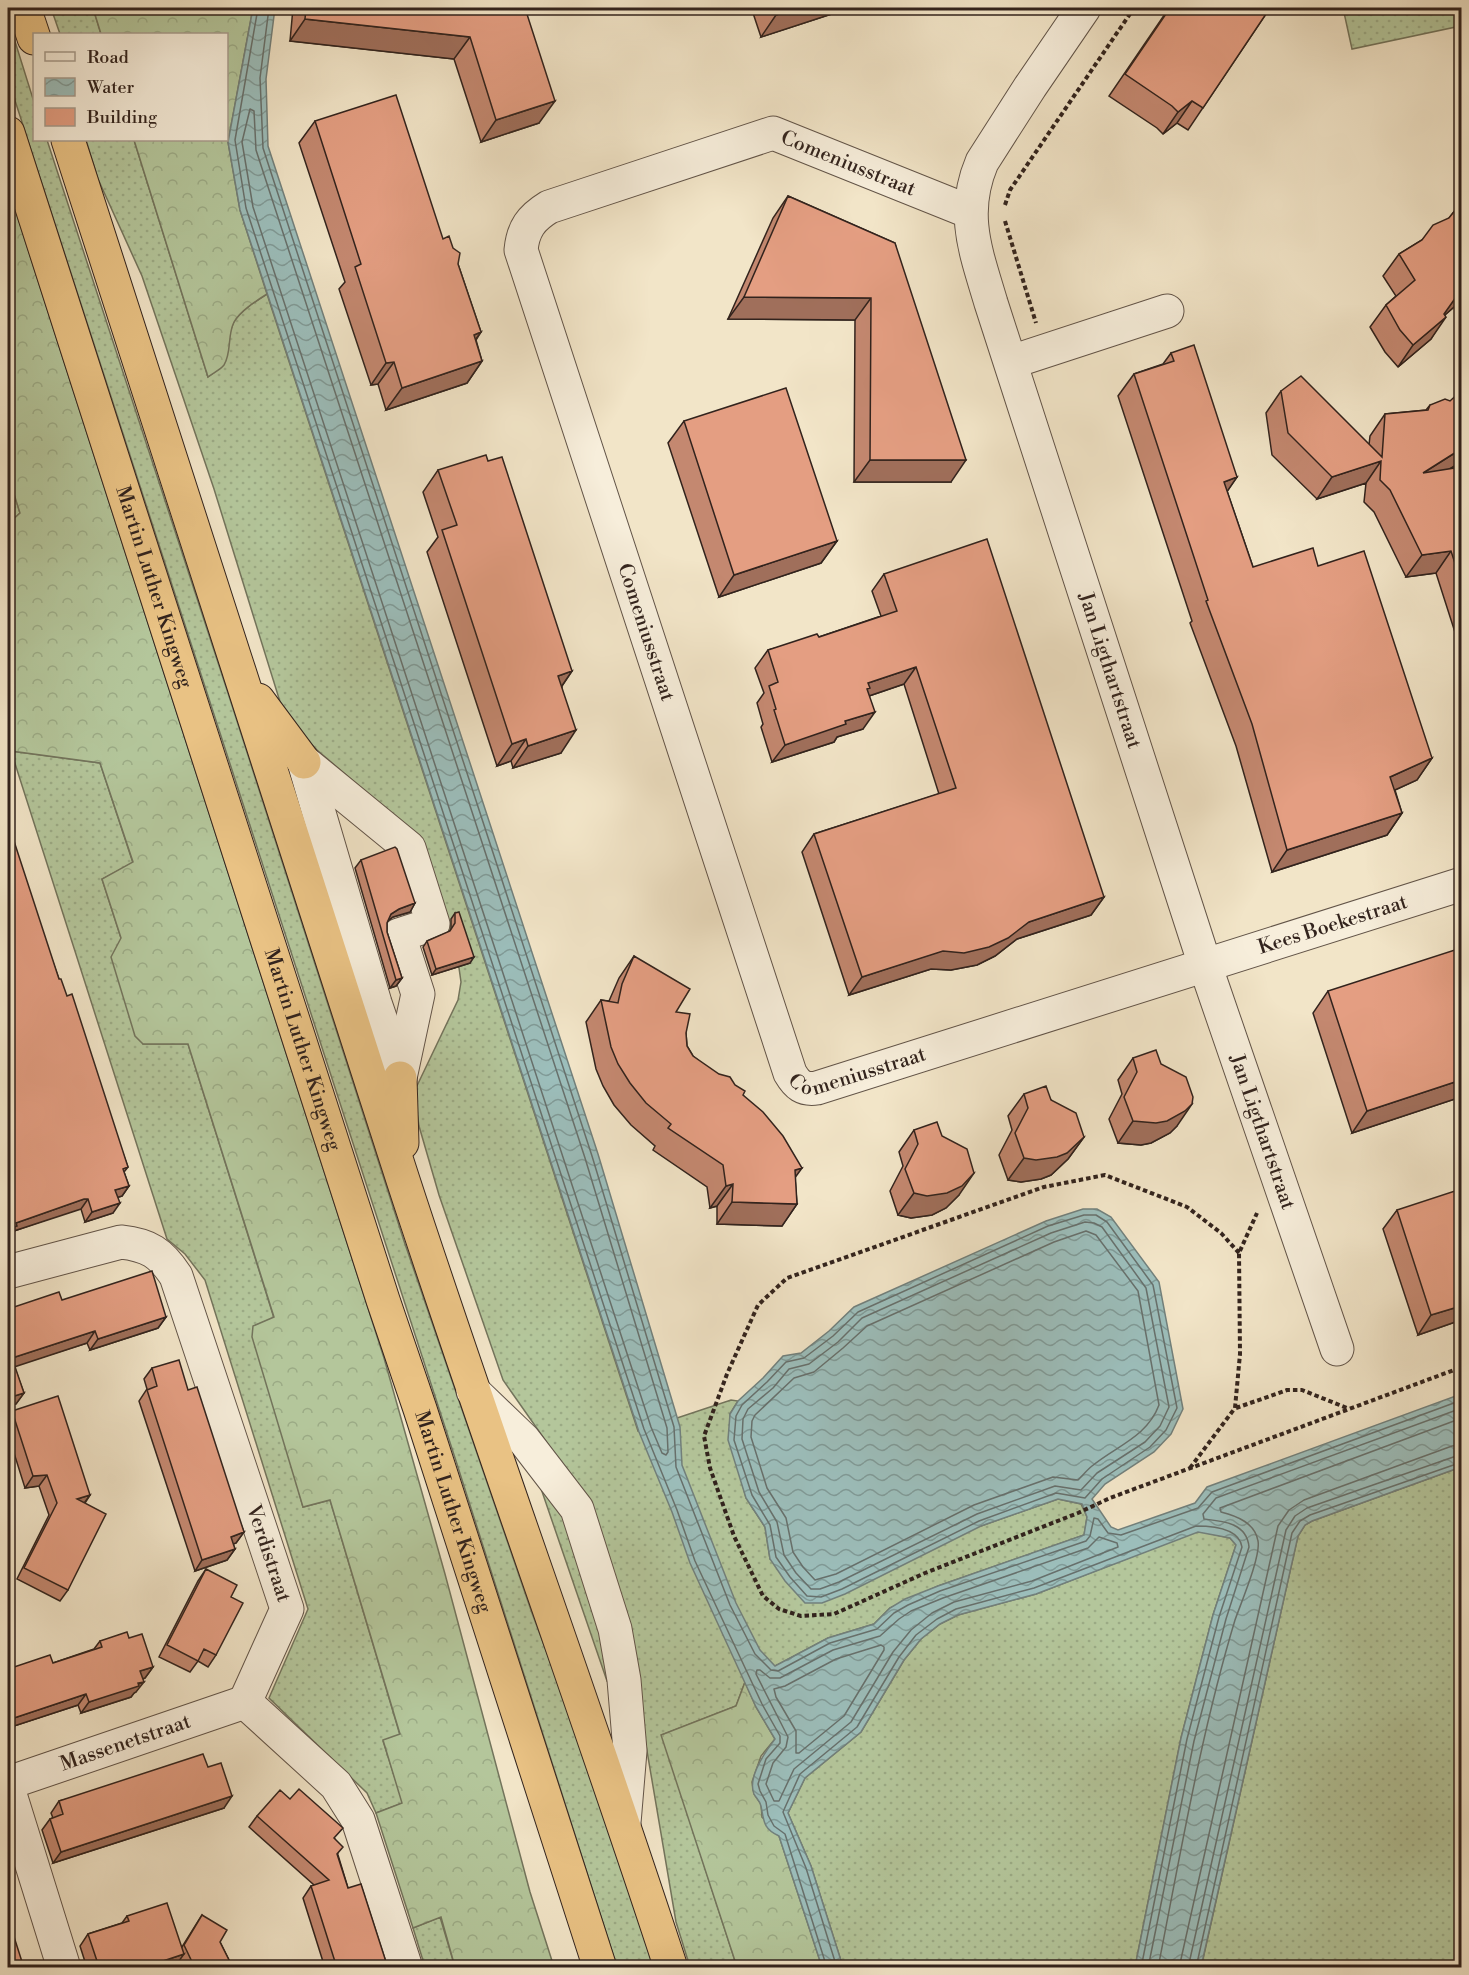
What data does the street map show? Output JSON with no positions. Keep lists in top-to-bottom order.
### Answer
{
  "streets": {
    "highway": ["Martin Luther Kingweg"],
    "street": [
      "Comeniusstraat",
      "Jan Ligthartstraat",
      "Kees Boekestraat",
      "Verdistraat",
      "Massenetstraat"
    ]
  },
  "crossings": [
    ["Comeniusstraat", "Jan Ligthartstraat"],
    ["Comeniusstraat", "Kees Boekestraat"],
    ["Jan Ligthartstraat", "Kees Boekestraat"],
    ["Verdistraat", "Massenetstraat"]
  ],
  "legend": ["Road", "Water", "Building"]
}
